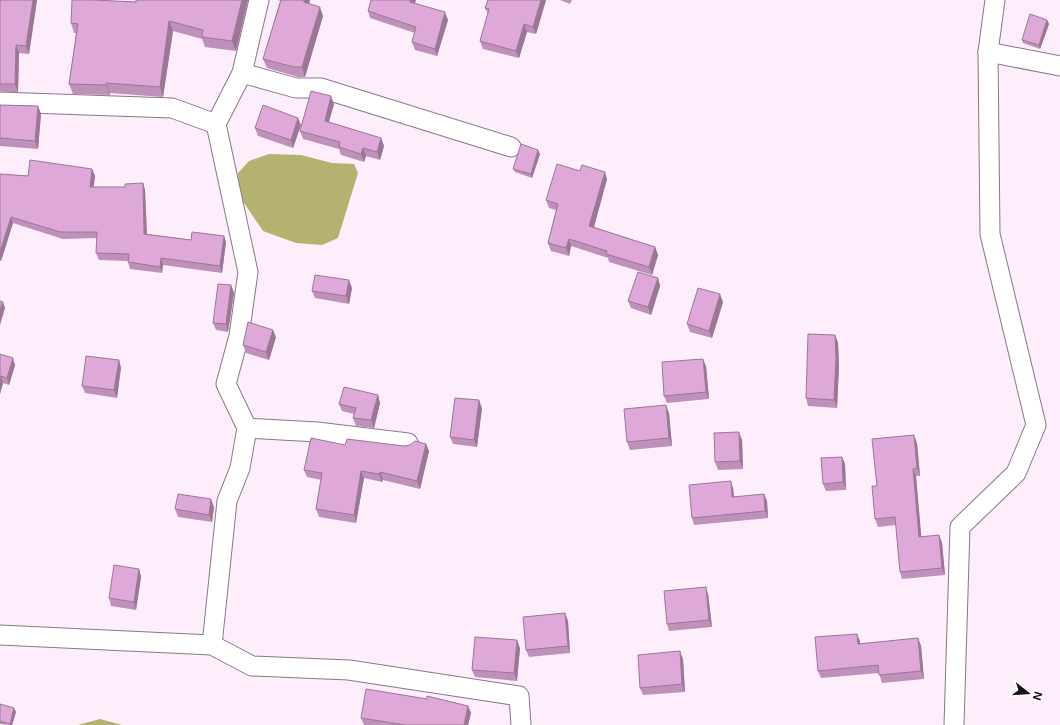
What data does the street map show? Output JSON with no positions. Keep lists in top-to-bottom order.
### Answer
{
  "north": "right"
}
